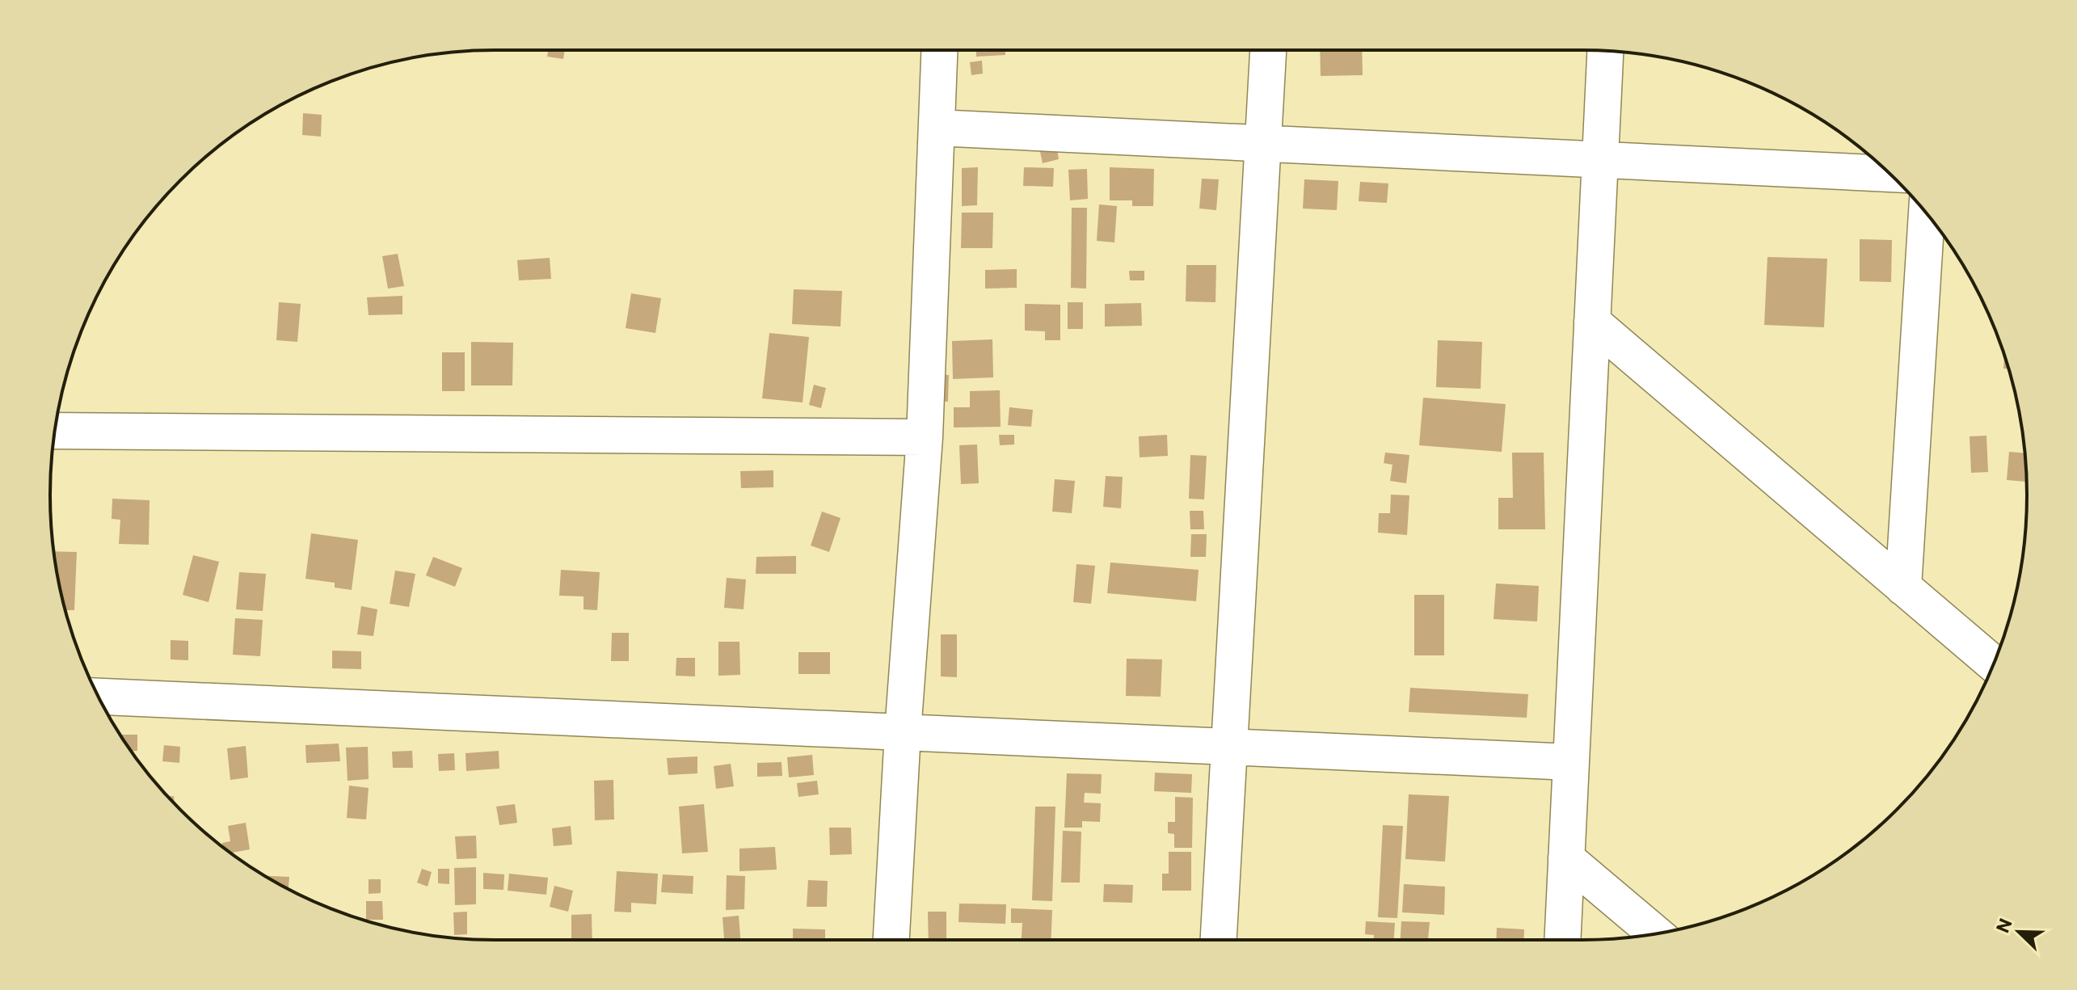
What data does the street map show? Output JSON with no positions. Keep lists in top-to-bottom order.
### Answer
{
  "north": "top left"
}
